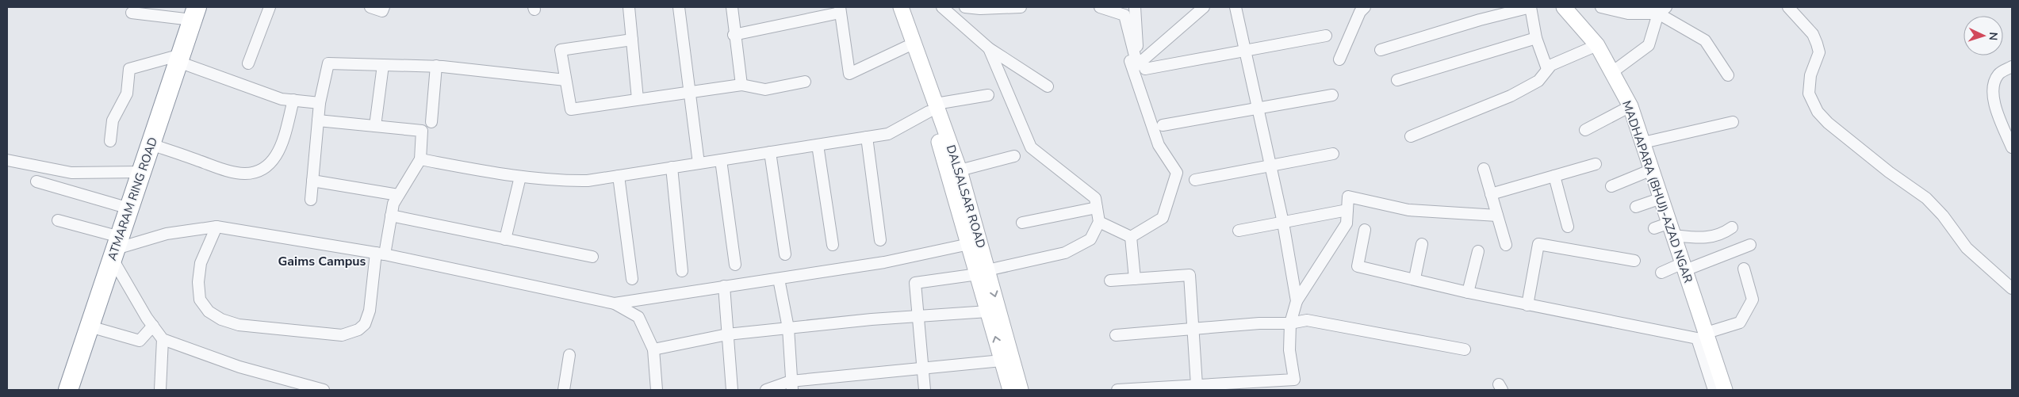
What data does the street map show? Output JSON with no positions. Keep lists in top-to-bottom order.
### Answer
{
  "streets": {
    "highway": ["ATMARAM RING ROAD"],
    "street": ["MADHAPARA (BHUJ)-AZAD NGAR", "DALSALSAR ROAD"]
  },
  "districts": ["Gaims Campus"],
  "north": "right"
}
